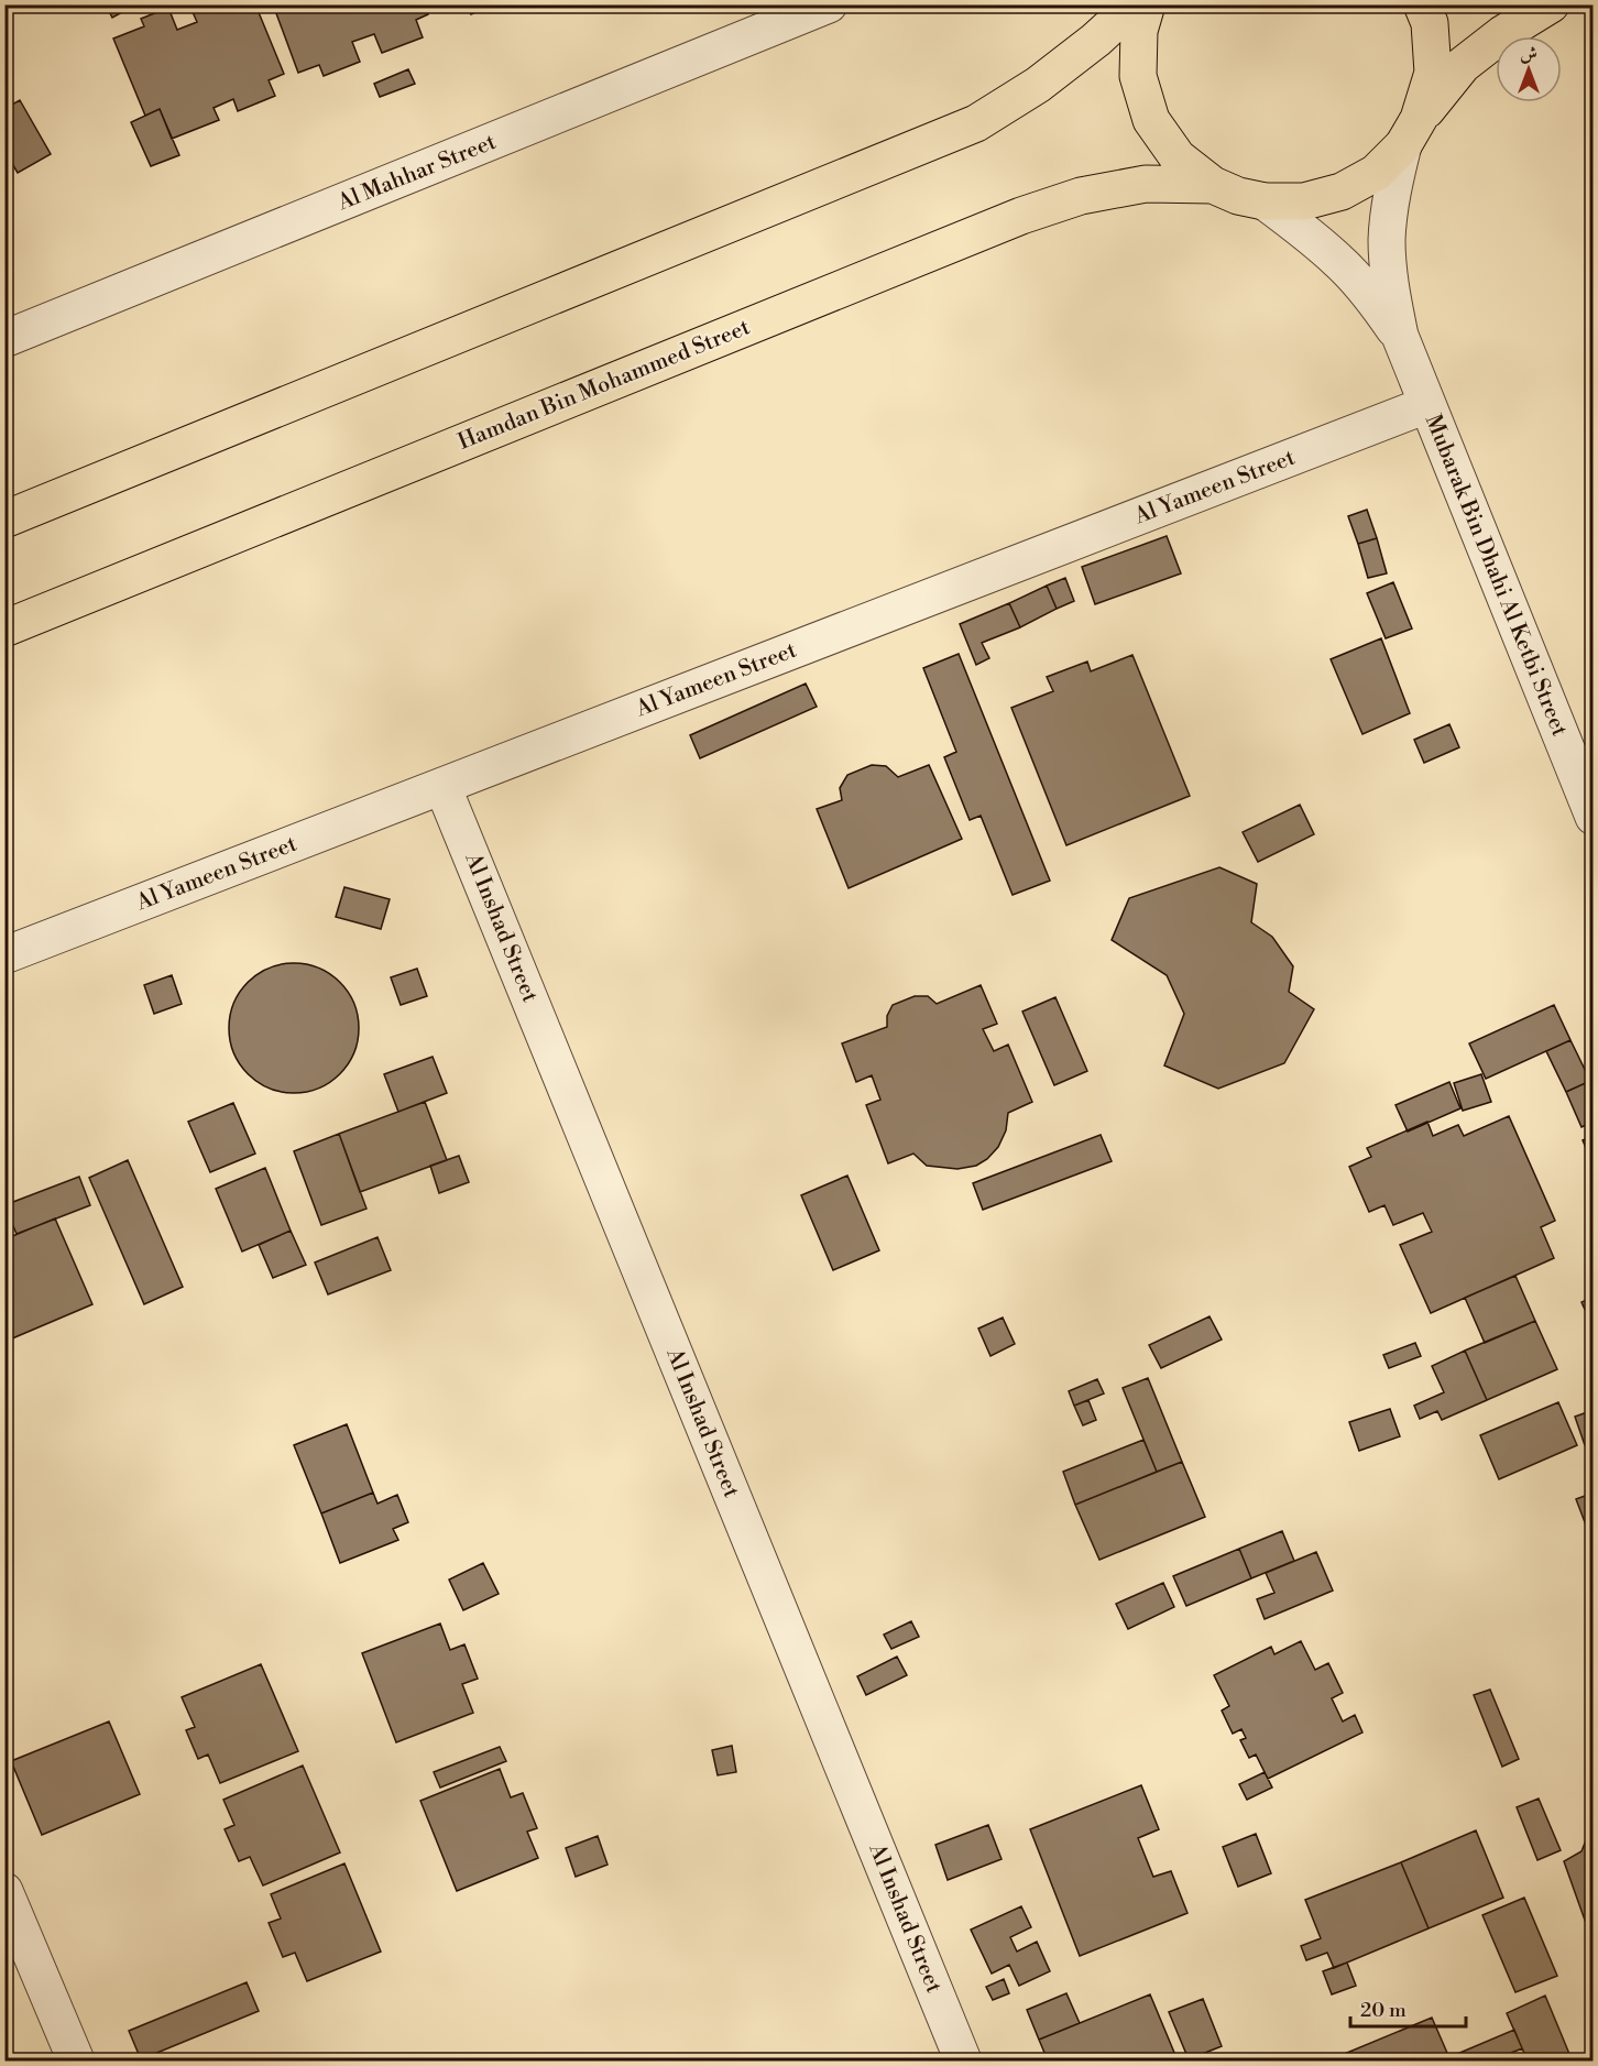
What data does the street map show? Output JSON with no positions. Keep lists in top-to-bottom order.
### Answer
{
  "streets": {
    "main road": ["Hamdan Bin Mohammed Street"],
    "street": [
      "Al Mahhar Street",
      "Al Yameen Street",
      "Mubarak Bin Dhahi Al Ketbi Street",
      "Al Inshad Street"
    ]
  },
  "crossings": [
    ["Al Yameen Street", "Mubarak Bin Dhahi Al Ketbi Street"],
    ["Al Yameen Street", "Al Inshad Street"]
  ],
  "scale_bar": "20 m",
  "north": "top"
}
